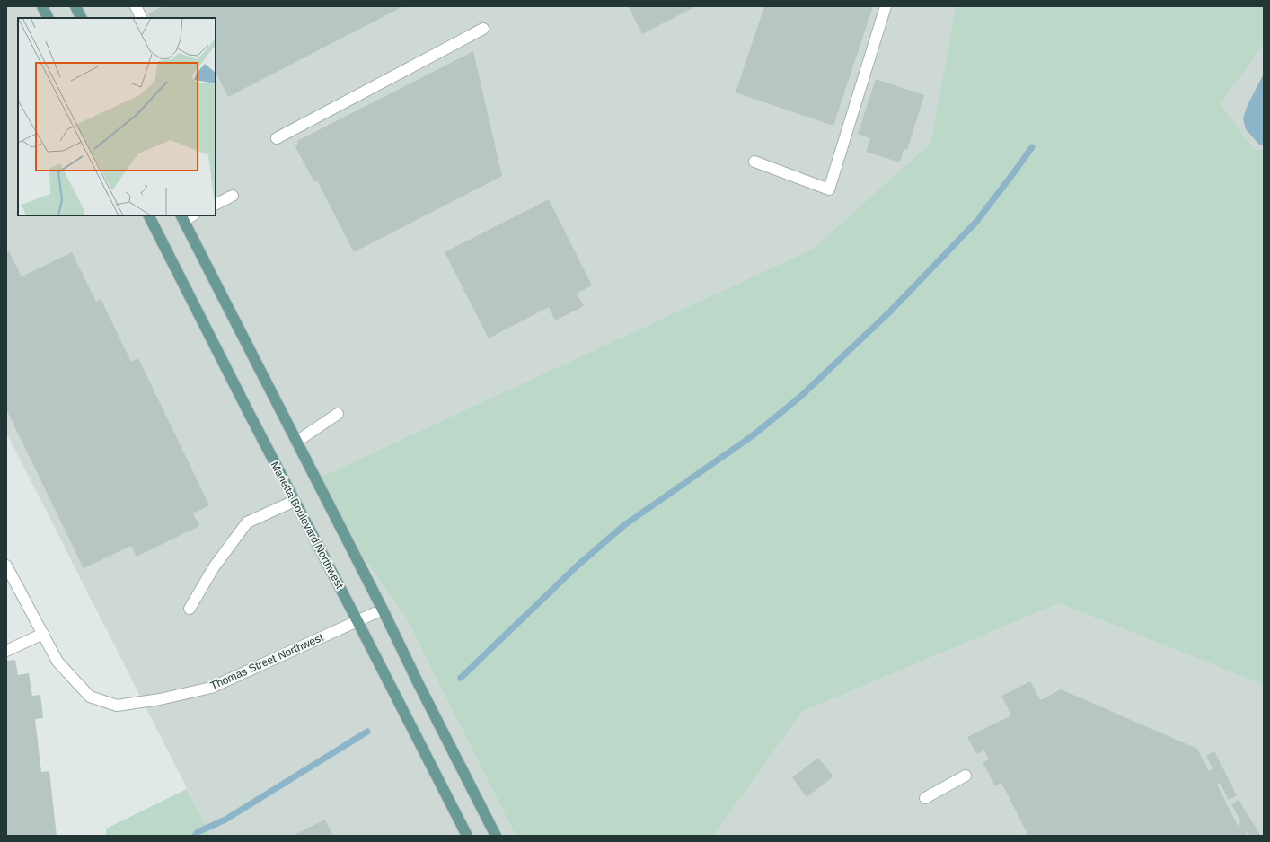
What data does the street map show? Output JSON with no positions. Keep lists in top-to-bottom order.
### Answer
{
  "streets": {
    "main road": ["Marietta Boulevard Northwest"],
    "street": ["Thomas Street Northwest"]
  },
  "crossings": [
    ["Marietta Boulevard Northwest", "Thomas Street Northwest"]
  ]
}
